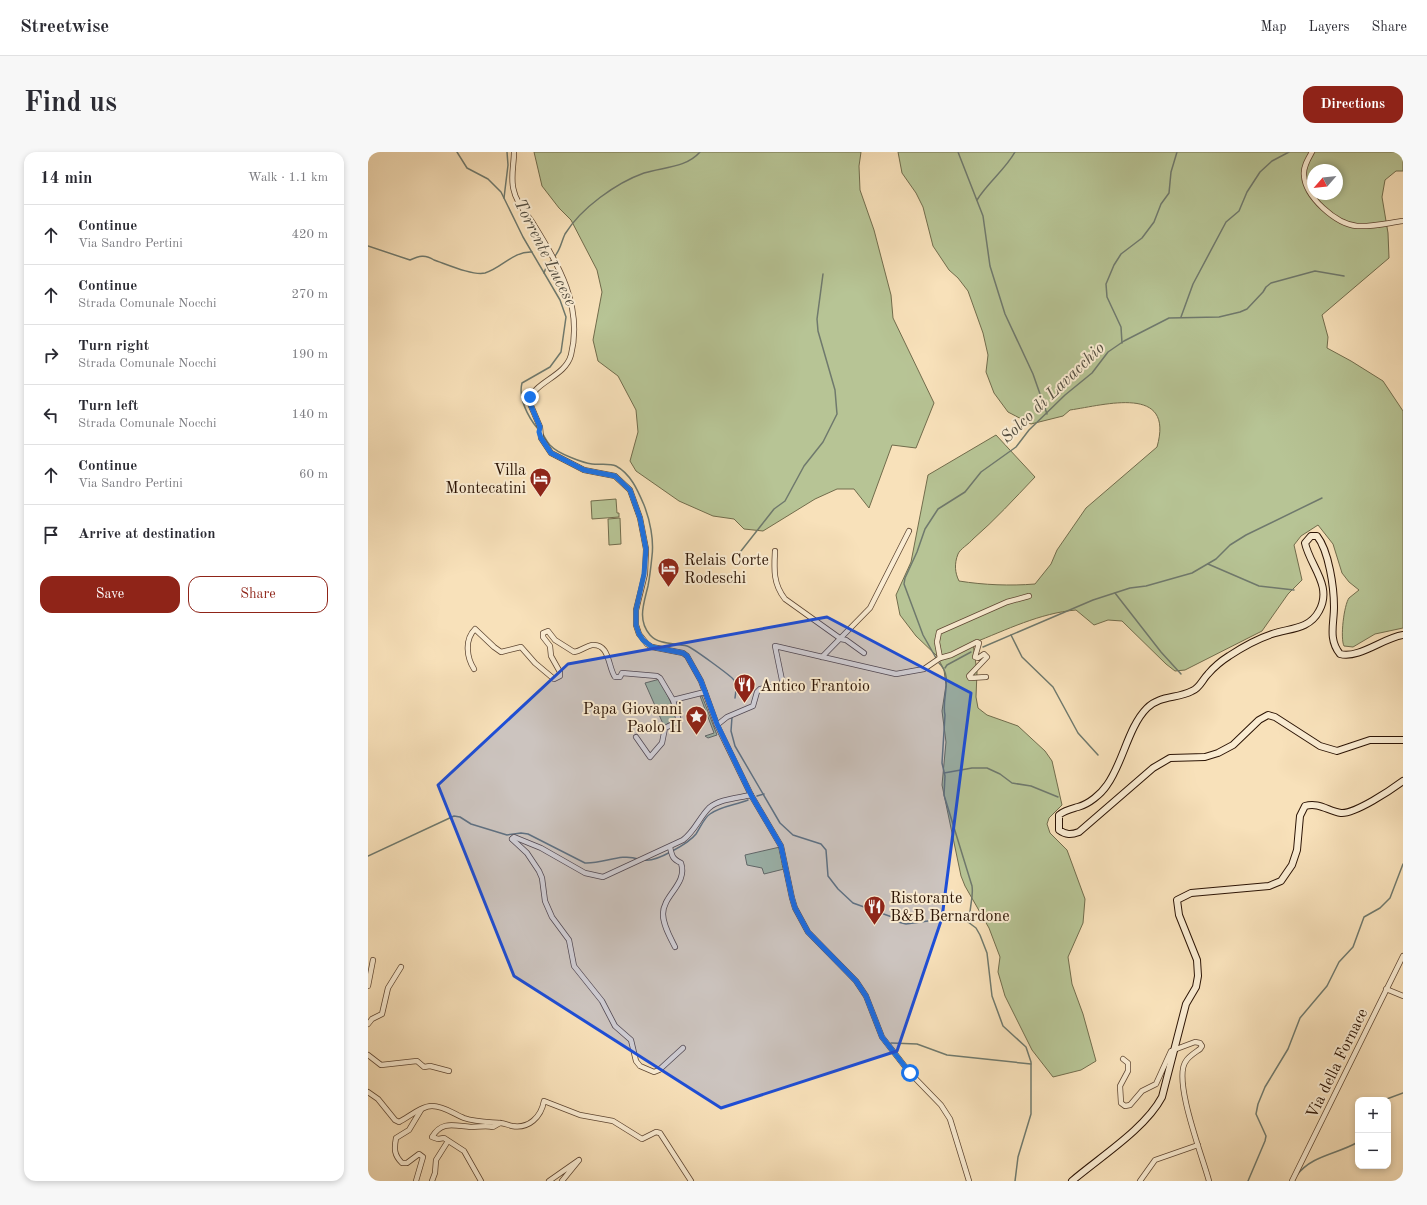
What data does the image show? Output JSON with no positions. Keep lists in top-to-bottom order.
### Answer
{
  "streets": {
    "street": ["Via della Fornace"]
  },
  "water": ["Torrente Lucese", "Solco di Lavacchio"],
  "places": {
    "hotel": ["Villa Montecatini", "Relais Corte Rodeschi"],
    "restaurant": ["Antico Frantoio", "Ristorante B&B Bernardone"],
    "place": ["Papa Giovanni Paolo II"]
  },
  "north": "bottom left",
  "page": {
    "header": "Streetwise",
    "nav": ["Map", "Layers", "Share"],
    "buttons": [
      "Directions",
      ["Save", "Share"]
    ],
    "title": "Find us",
    "heading": ["14 min", "Walk · 1.1 km"],
    "list": [
      ["Continue", "Via Sandro Pertini", "420 m"],
      ["Continue", "Strada Comunale Nocchi", "270 m"],
      ["Turn right", "Strada Comunale Nocchi", "190 m"],
      ["Turn left", "Strada Comunale Nocchi", "140 m"],
      ["Continue", "Via Sandro Pertini", "60 m"],
      "Arrive at destination"
    ],
    "map_buttons": ["+", "−"]
  }
}
